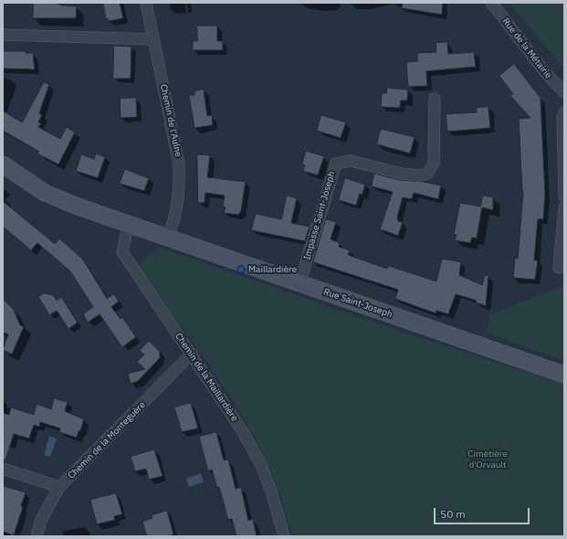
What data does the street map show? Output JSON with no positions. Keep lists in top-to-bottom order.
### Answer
{
  "streets": {
    "main road": ["Rue Saint-Joseph"],
    "street": [
      "Rue de la Métairie",
      "Chemin de l'Aulne",
      "Impasse Saint-Joseph",
      "Chemin de la Maillardière",
      "Chemin de la Monteguère"
    ]
  },
  "crossings": [
    ["Chemin de l'Aulne", "Rue Saint-Joseph"],
    ["Impasse Saint-Joseph", "Rue Saint-Joseph"],
    ["Rue Saint-Joseph", "Chemin de la Maillardière"],
    ["Chemin de la Maillardière", "Chemin de la Monteguère"]
  ],
  "parks": ["Cimetière d'Orvault"],
  "places": ["Maillardière"],
  "scale_bar": "50 m"
}
